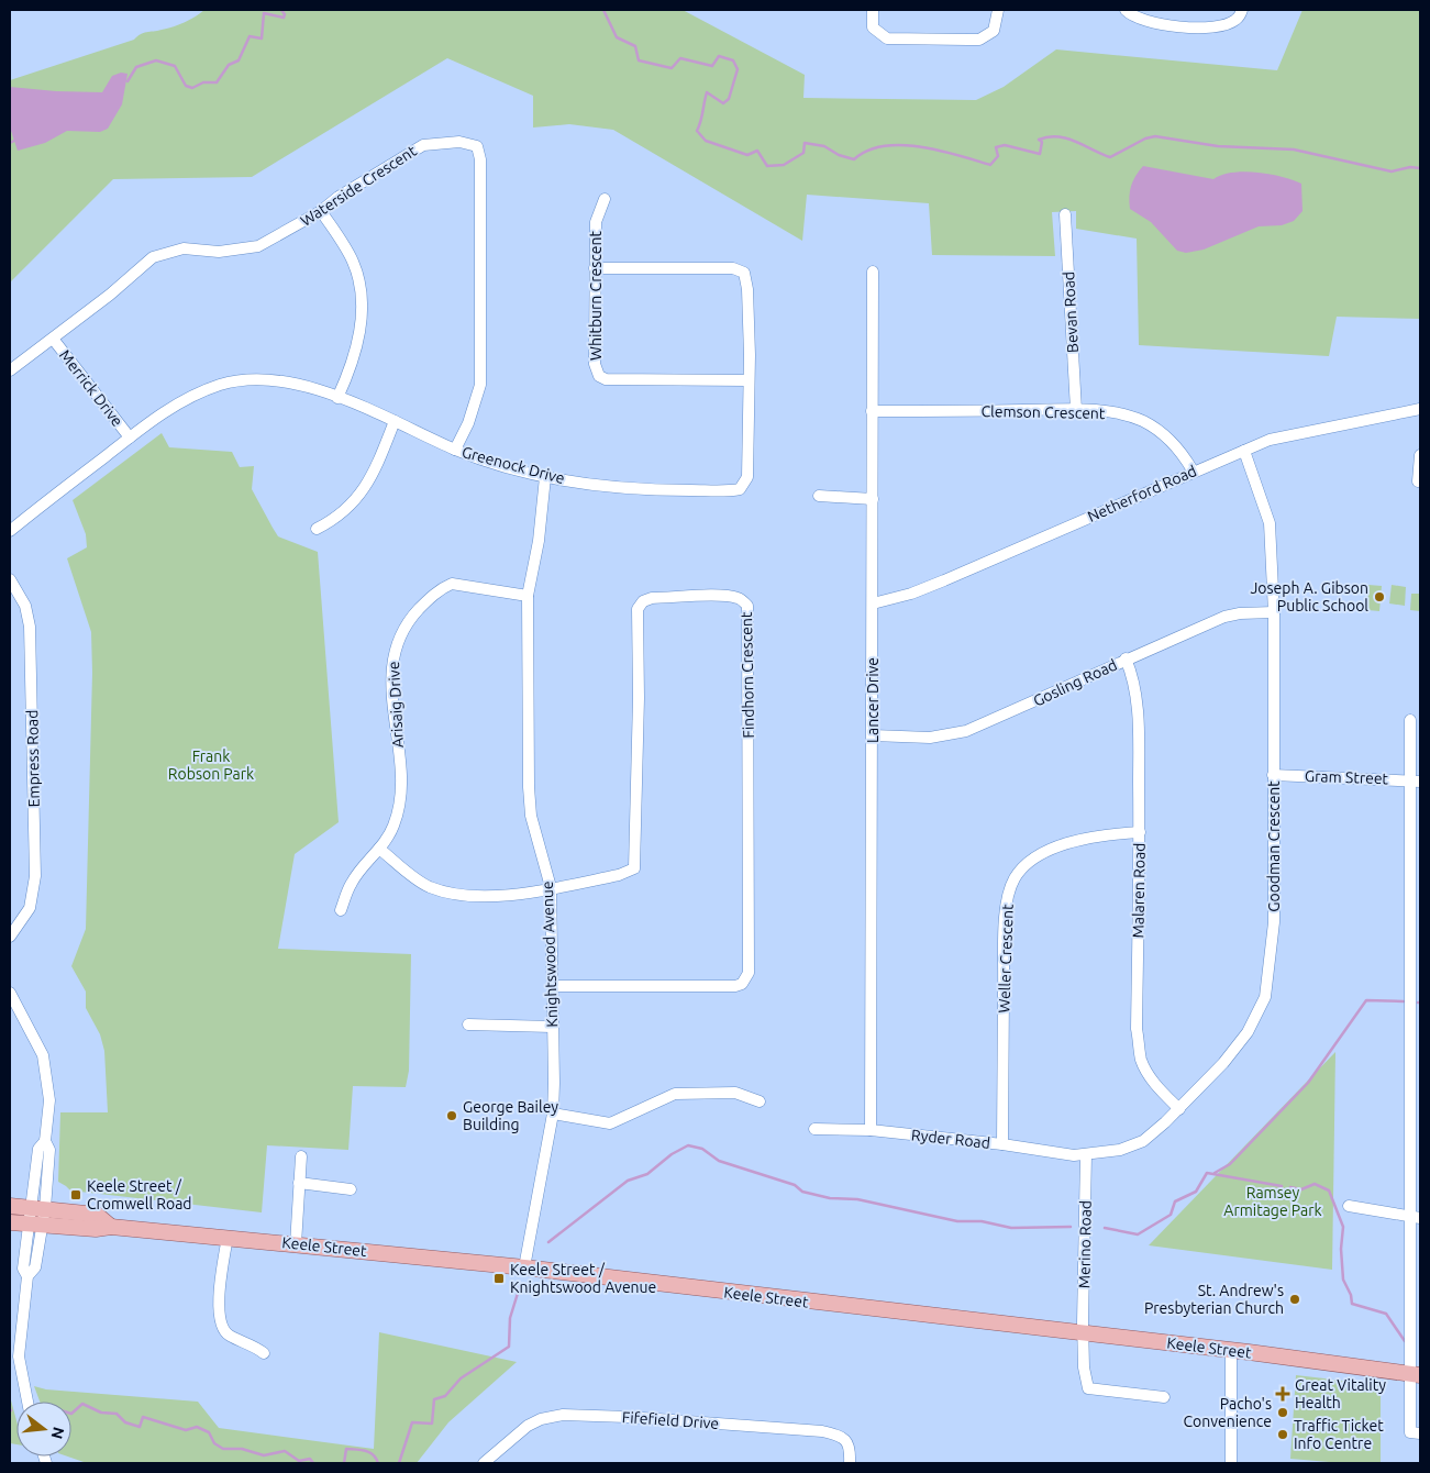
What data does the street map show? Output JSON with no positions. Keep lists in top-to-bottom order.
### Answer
{
  "streets": {
    "main road": ["Keele Street"],
    "street": [
      "Waterside Crescent",
      "Whitburn Crescent",
      "Bevan Road",
      "Merrick Drive",
      "Clemson Crescent",
      "Greenock Drive",
      "Netherford Road",
      "Findhorn Crescent",
      "Gosling Road",
      "Lancer Drive",
      "Arisaig Drive",
      "Empress Road",
      "Gram Street",
      "Goodman Crescent",
      "Malaren Road",
      "Knightswood Avenue",
      "Weller Crescent",
      "Ryder Road",
      "Merino Road",
      "Fifefield Drive"
    ]
  },
  "crossings": [
    ["Waterside Crescent", "Merrick Drive"],
    ["Waterside Crescent", "Greenock Drive"],
    ["Whitburn Crescent", "Greenock Drive"],
    ["Bevan Road", "Clemson Crescent"],
    ["Merrick Drive", "Greenock Drive"],
    ["Clemson Crescent", "Netherford Road"],
    ["Clemson Crescent", "Lancer Drive"],
    ["Greenock Drive", "Knightswood Avenue"],
    ["Netherford Road", "Lancer Drive"],
    ["Netherford Road", "Goodman Crescent"],
    ["Findhorn Crescent", "Knightswood Avenue"],
    ["Gosling Road", "Lancer Drive"],
    ["Gosling Road", "Goodman Crescent"],
    ["Gosling Road", "Malaren Road"],
    ["Lancer Drive", "Ryder Road"],
    ["Arisaig Drive", "Knightswood Avenue"],
    ["Gram Street", "Goodman Crescent"],
    ["Goodman Crescent", "Malaren Road"],
    ["Goodman Crescent", "Ryder Road"],
    ["Goodman Crescent", "Merino Road"],
    ["Malaren Road", "Weller Crescent"],
    ["Knightswood Avenue", "Keele Street"],
    ["Weller Crescent", "Ryder Road"],
    ["Ryder Road", "Merino Road"],
    ["Merino Road", "Keele Street"]
  ],
  "parks": ["Frank Robson Park", "Ramsey Armitage Park"],
  "places": {
    "other": [
      "Joseph A. Gibson Public School",
      "George Bailey Building",
      "St. Andrew's Presbyterian Church",
      "Pacho's Convenience",
      "Traffic Ticket Info Centre"
    ],
    "transit": ["Keele Street / Cromwell Road", "Keele Street / Knightswood Avenue"],
    "health": ["Great Vitality Health"]
  },
  "north": "right"
}
